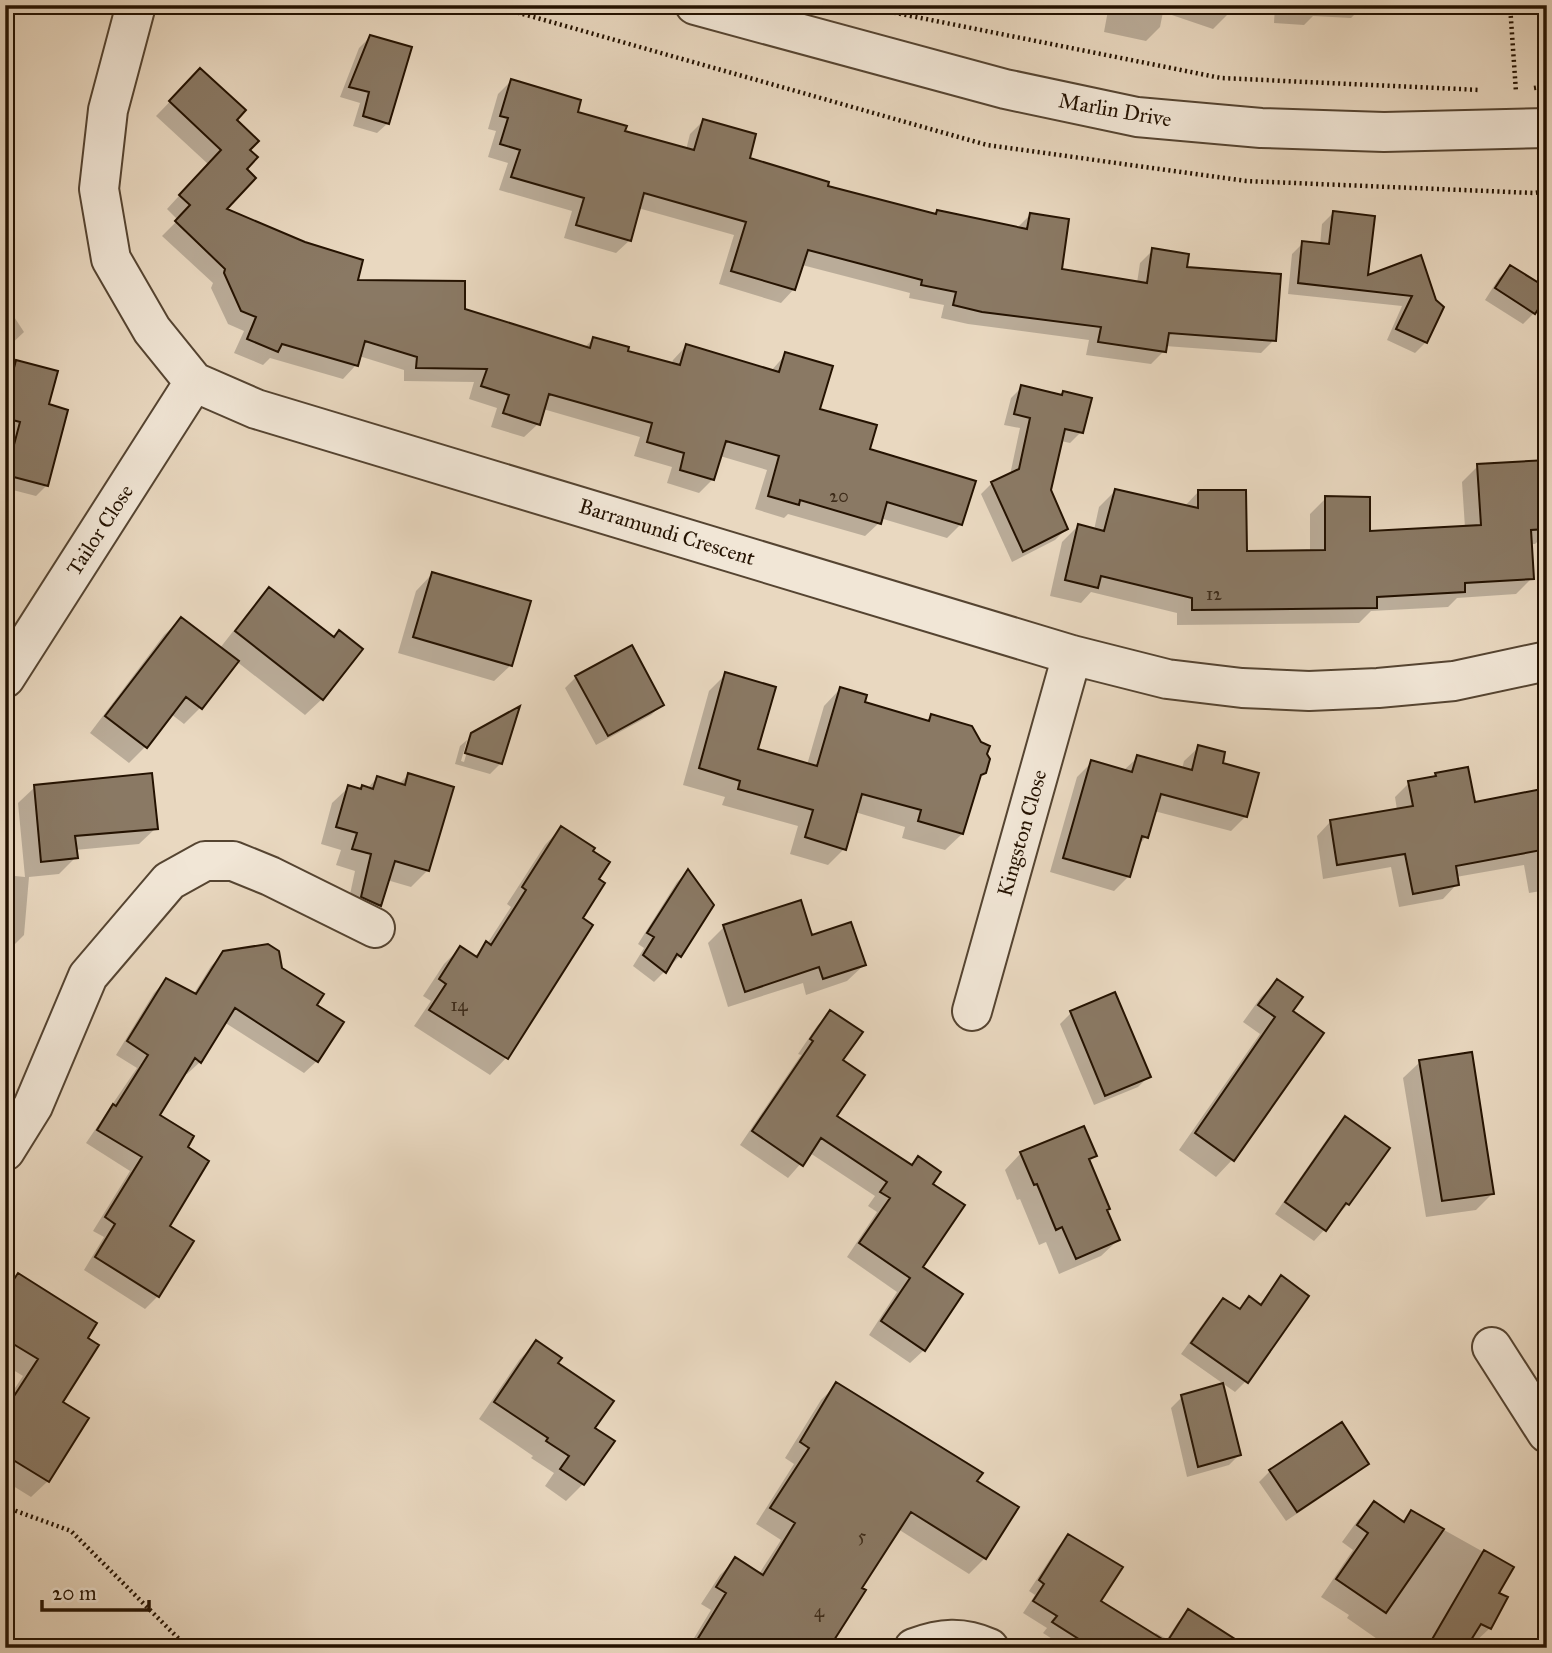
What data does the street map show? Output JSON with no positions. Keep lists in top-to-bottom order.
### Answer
{
  "streets": {
    "street": [
      "Marlin Drive",
      "Tailor Close",
      "Barramundi Crescent",
      "Kingston Close"
    ]
  },
  "crossings": [
    ["Tailor Close", "Barramundi Crescent"],
    ["Barramundi Crescent", "Kingston Close"]
  ],
  "house_numbers": [
    "20",
    "12",
    "14",
    "5",
    "4"
  ],
  "scale_bar": "20 m"
}
